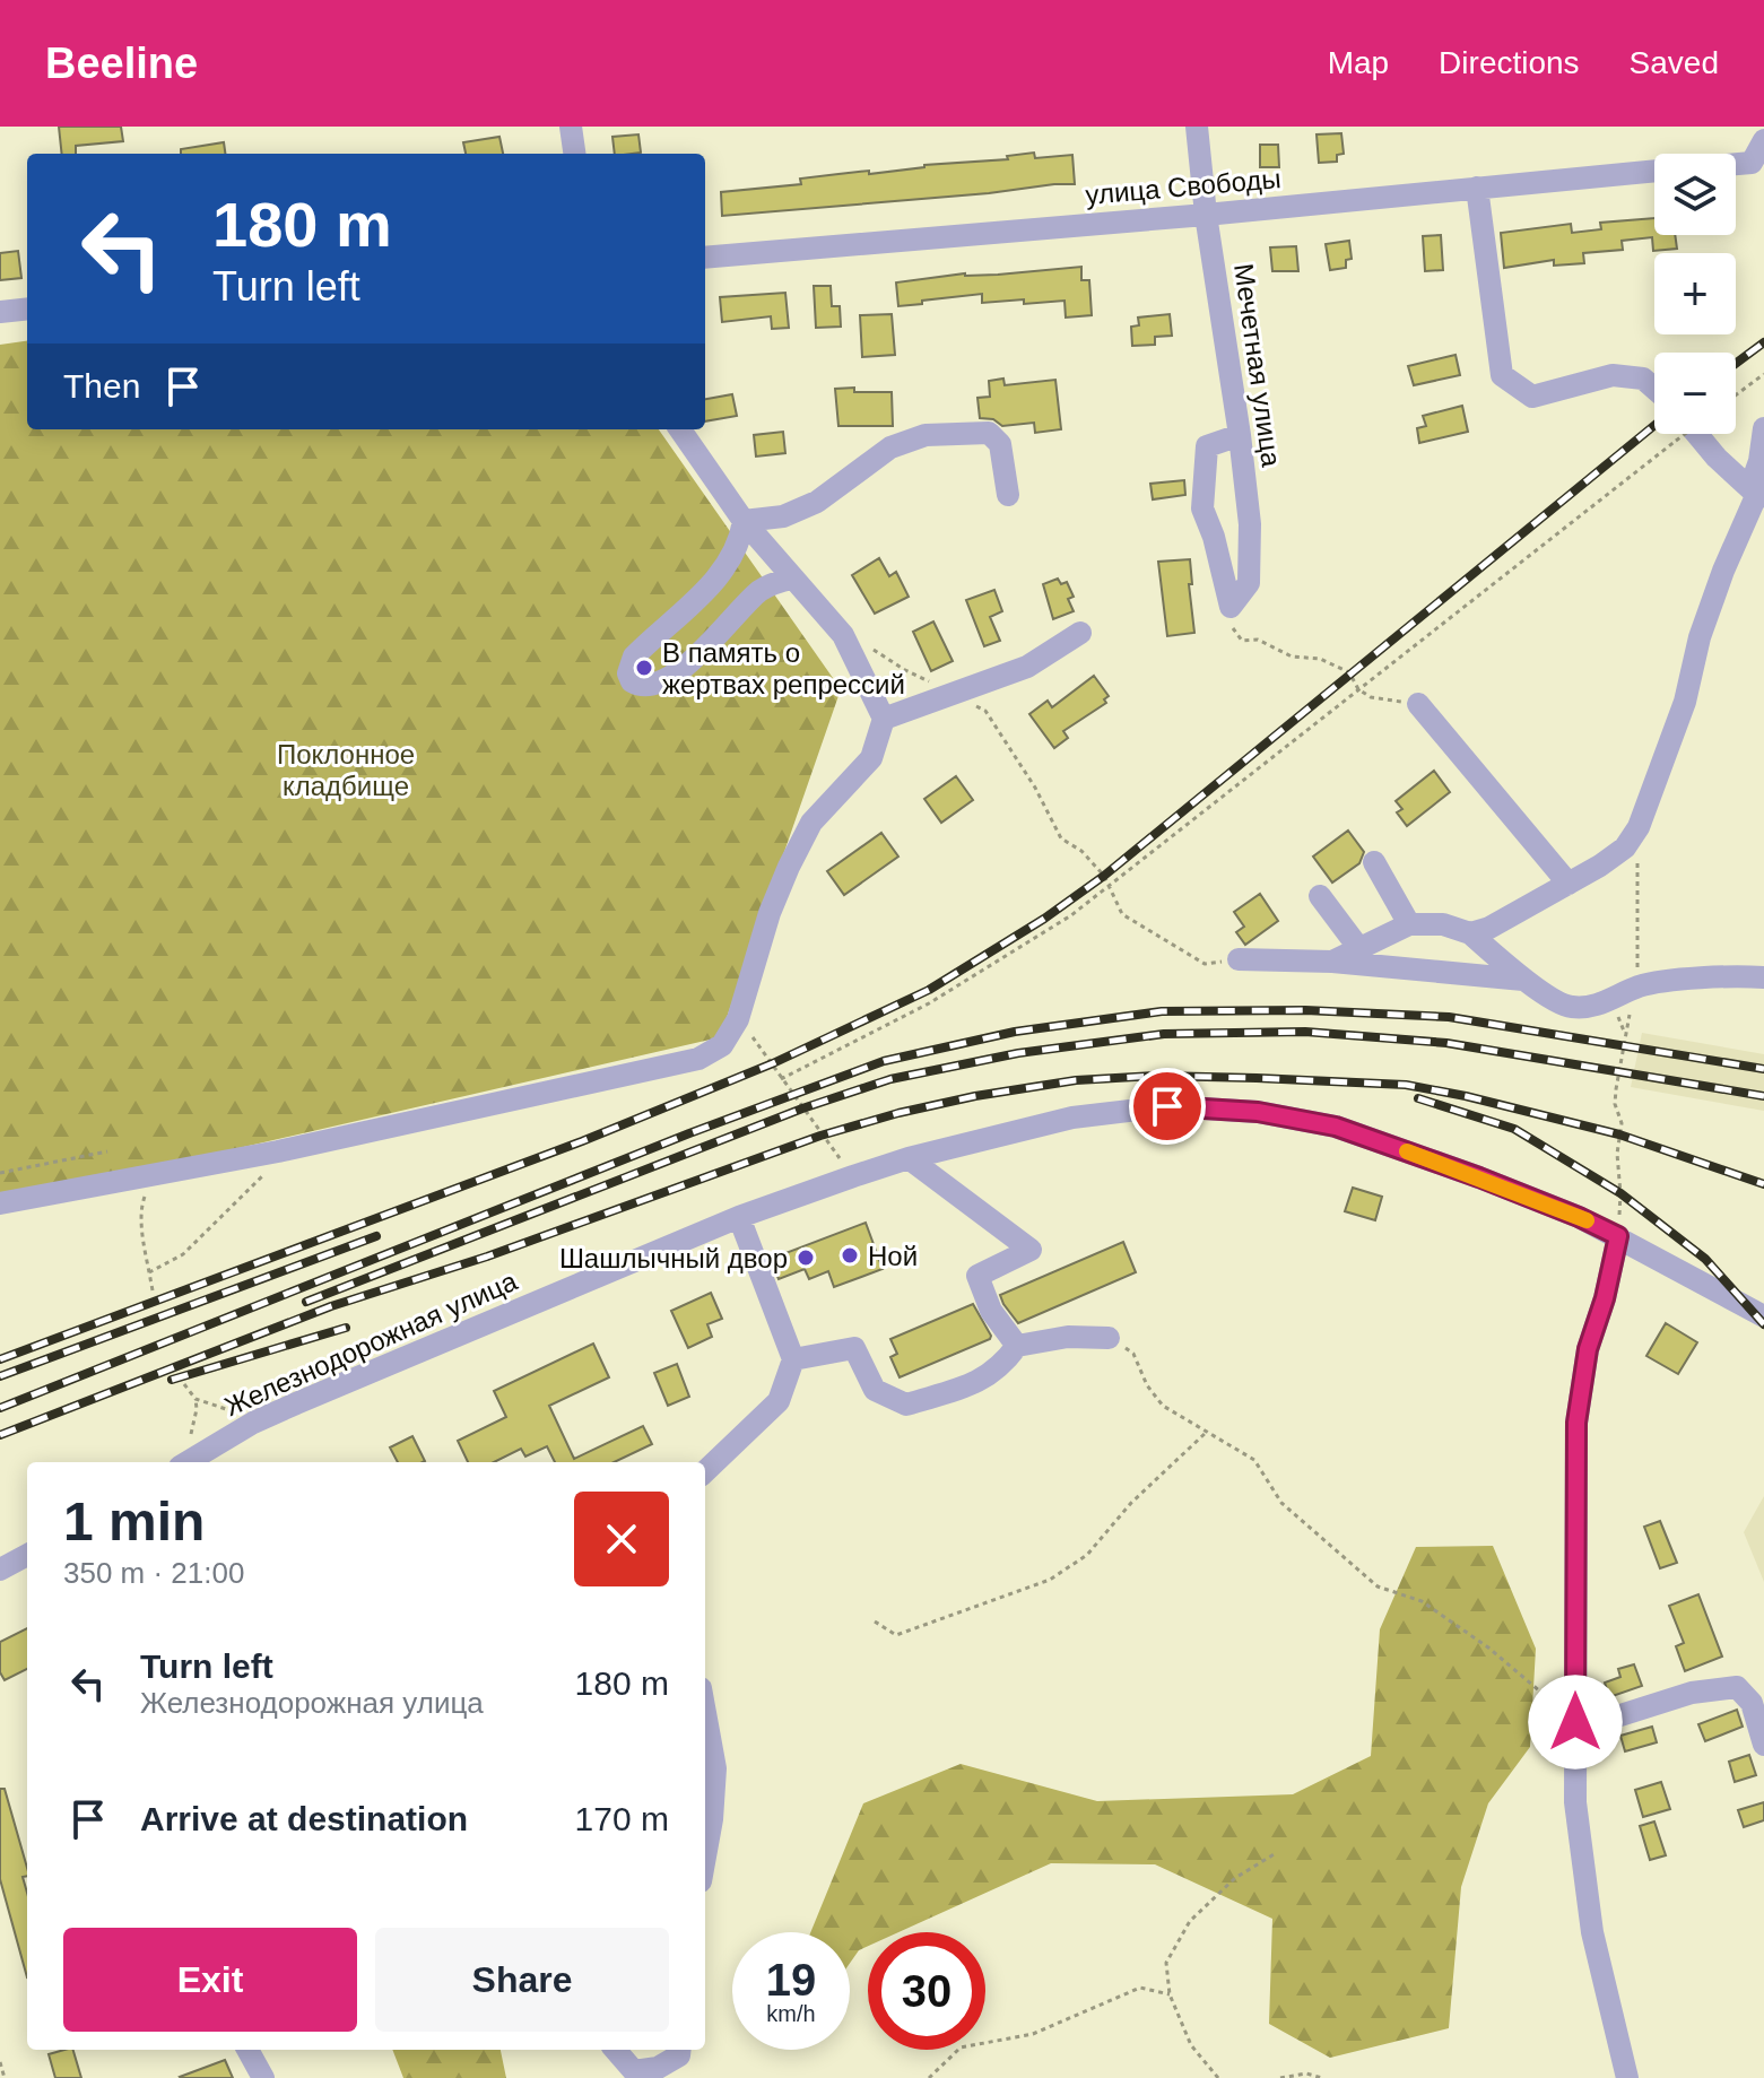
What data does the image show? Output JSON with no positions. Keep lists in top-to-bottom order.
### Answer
{
  "streets": {
    "street": ["улица Свободы", "Мечетная улица", "Железнодорожная улица"]
  },
  "crossings": [
    ["улица Свободы", "Мечетная улица"]
  ],
  "parks": ["Поклонное кладбище"],
  "places": ["В память о жертвах репрессий", "Ной", "Шашлычный двор"],
  "page": {
    "header": "Beeline",
    "nav": ["Map", "Directions", "Saved"],
    "map_buttons": ["+", "−"],
    "turn": ["180 m", "Turn left"],
    "then": "Then",
    "heading": ["1 min", "350 m · 21:00"],
    "list": [
      {
        "name": "Turn left",
        "note": "Железнодорожная улица",
        "value": "180 m"
      },
      {
        "name": "Arrive at destination",
        "value": "170 m"
      }
    ],
    "buttons": ["Exit", "Share"],
    "speed": "19 km/h",
    "limit": "30"
  }
}
